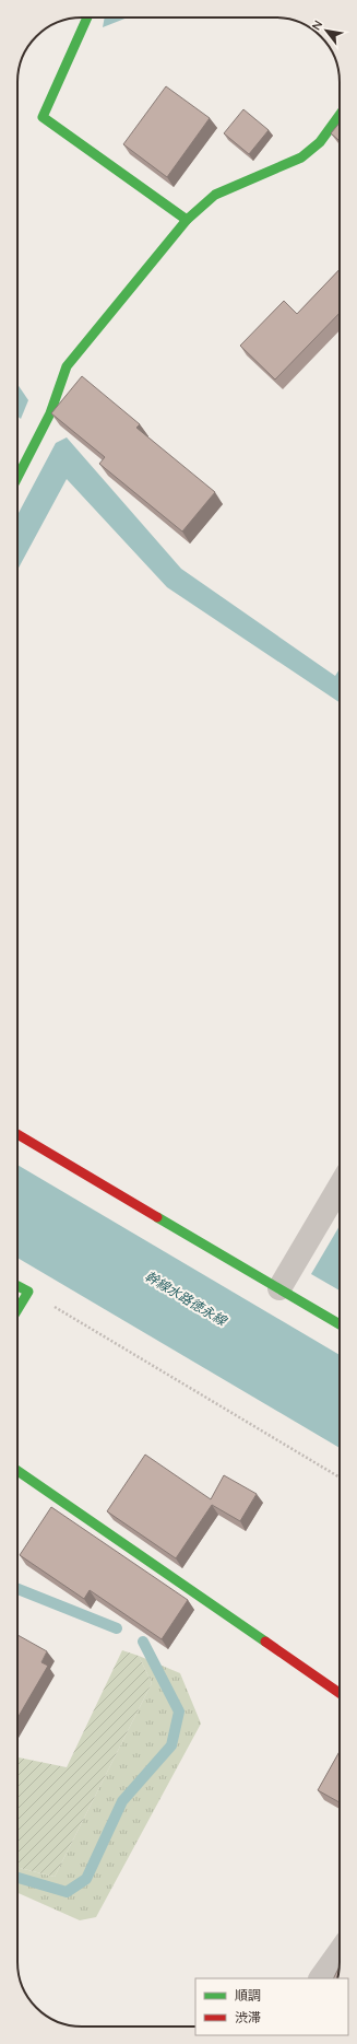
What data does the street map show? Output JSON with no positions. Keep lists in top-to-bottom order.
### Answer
{
  "water": ["幹線水路徳永線"],
  "legend": ["順調", "渋滞"],
  "north": "top left"
}
